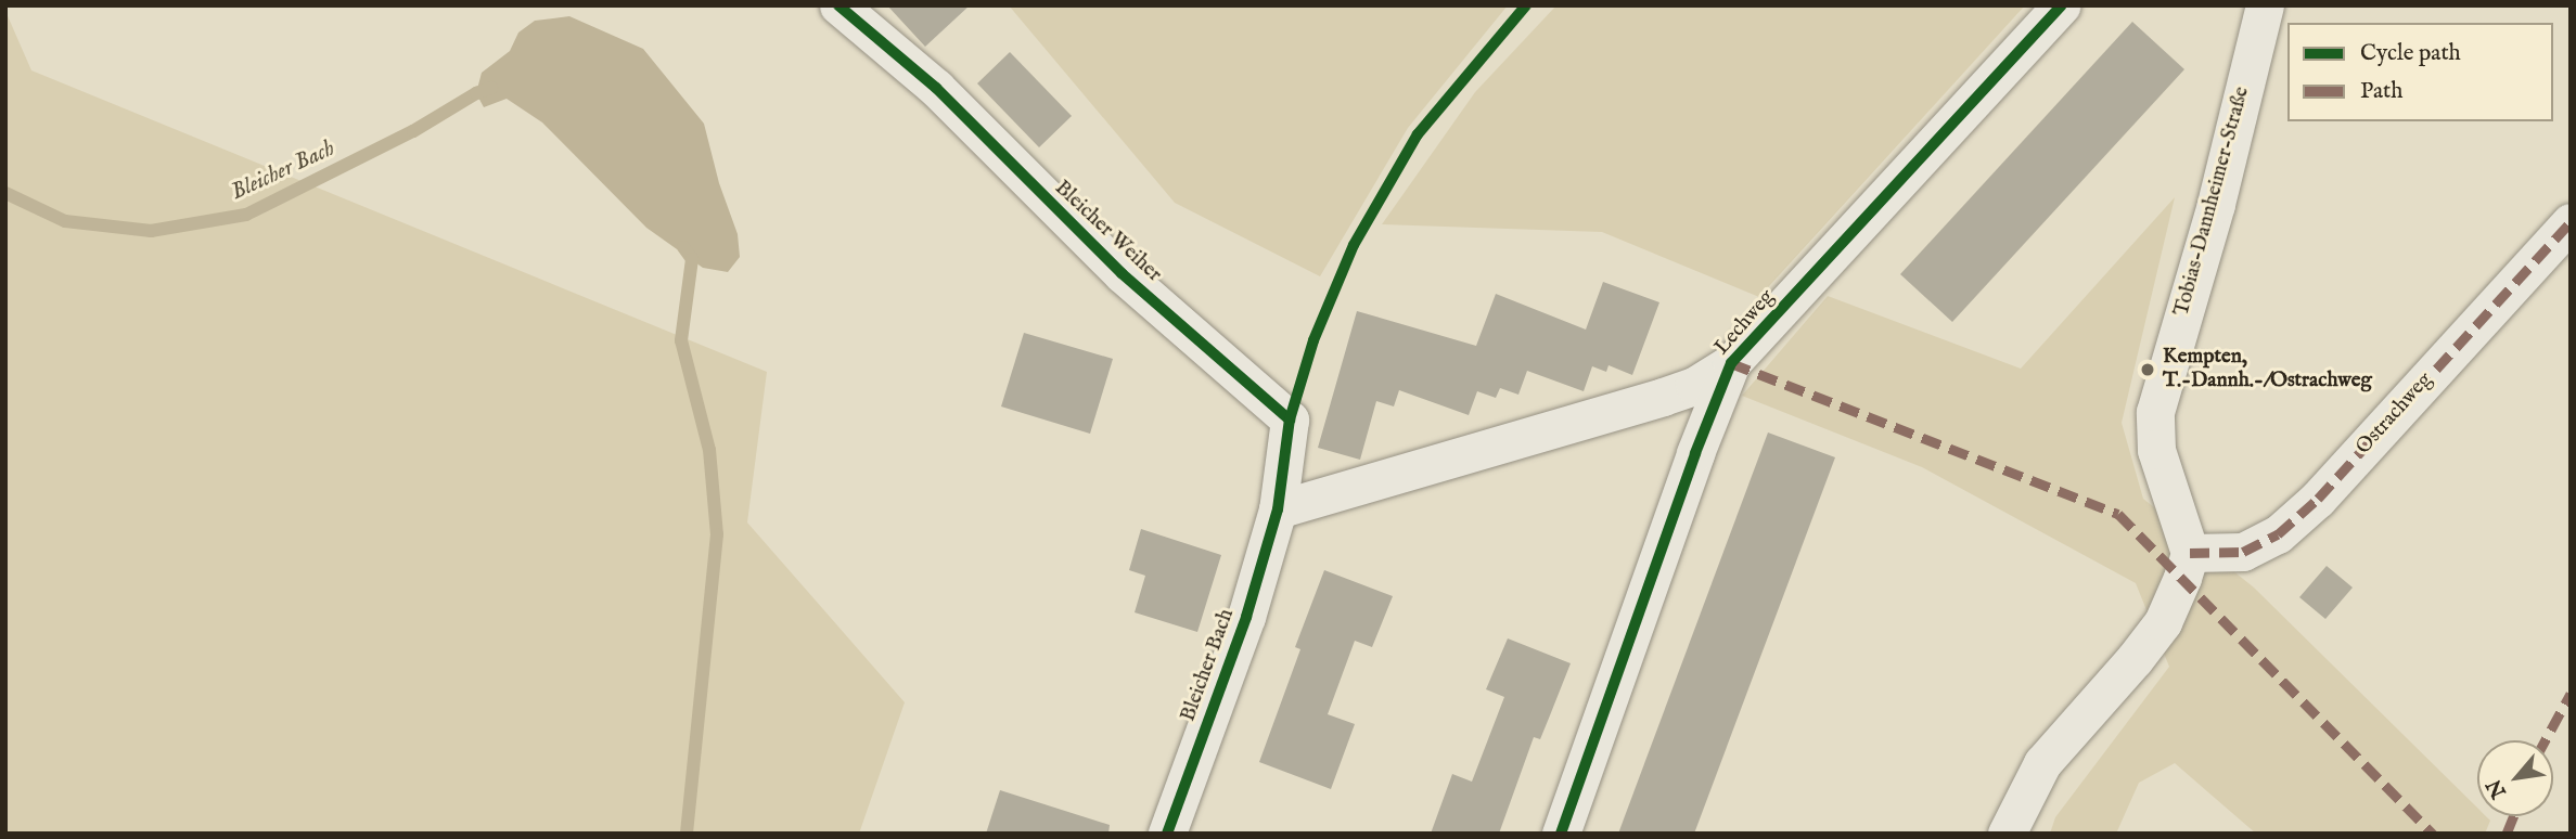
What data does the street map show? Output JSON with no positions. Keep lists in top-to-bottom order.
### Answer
{
  "streets": {
    "street": [
      "Tobias-Dannheimer-Straße",
      "Bleicher Weiher",
      "Lechweg",
      "Ostrachweg",
      "Bleicher Bach"
    ]
  },
  "crossings": [
    ["Tobias-Dannheimer-Straße", "Ostrachweg"],
    ["Bleicher Weiher", "Bleicher Bach"]
  ],
  "water": ["Bleicher Bach"],
  "places": ["Kempten, T.-Dannh.-/Ostrachweg"],
  "legend": ["Cycle path", "Path"],
  "north": "bottom left"
}
